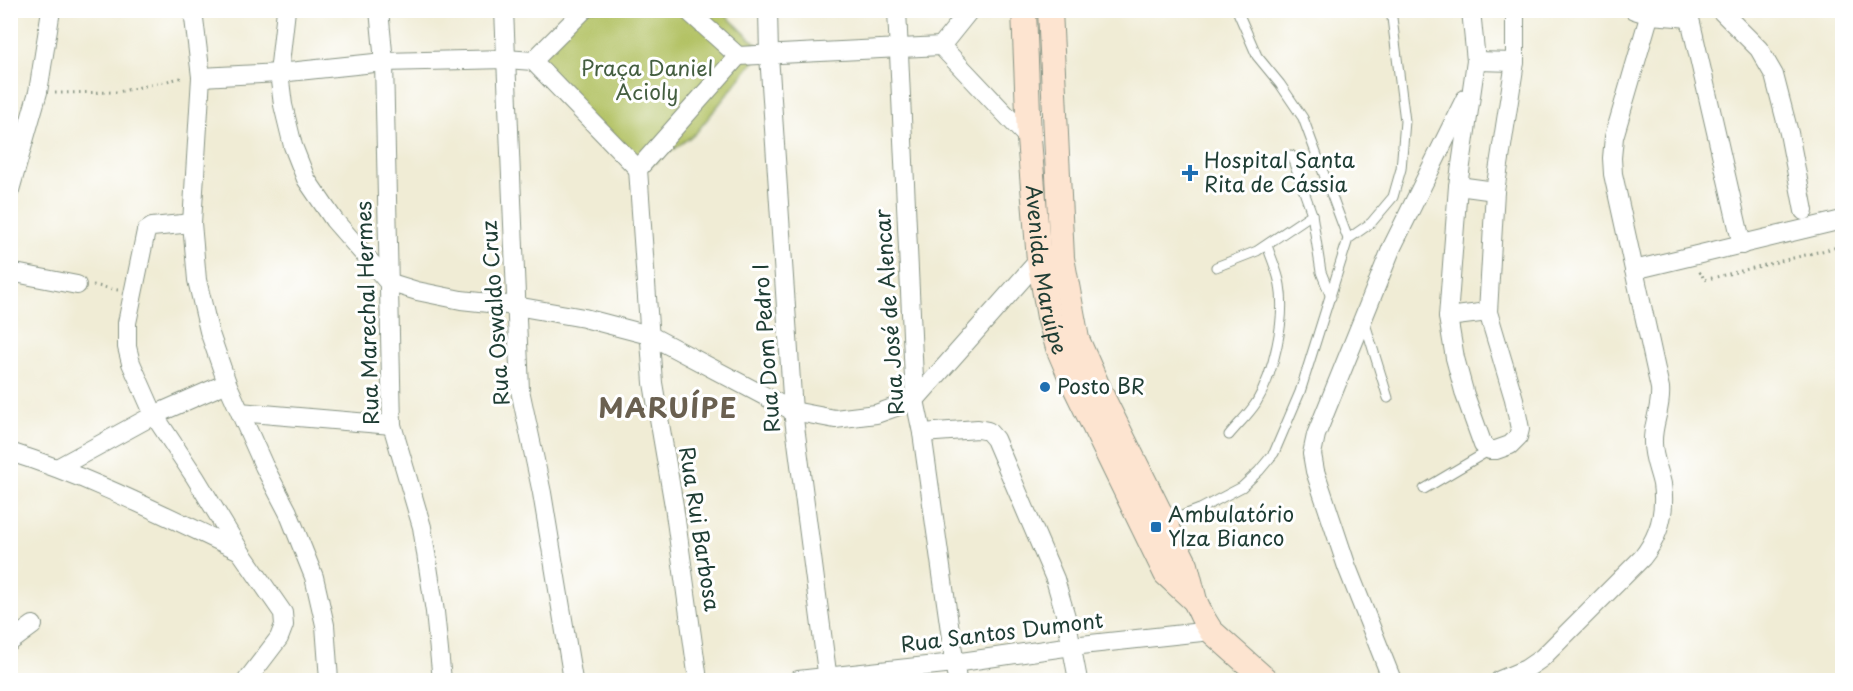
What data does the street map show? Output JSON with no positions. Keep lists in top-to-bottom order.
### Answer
{
  "streets": {
    "main road": ["Avenida Maruípe"],
    "street": [
      "Rua José de Alencar",
      "Rua Marechal Hermes",
      "Rua Oswaldo Cruz",
      "Rua Dom Pedro I",
      "Rua Rui Barbosa",
      "Rua Santos Dumont"
    ]
  },
  "crossings": [
    ["Avenida Maruípe", "Rua Santos Dumont"],
    ["Rua José de Alencar", "Rua Santos Dumont"],
    ["Rua Dom Pedro I", "Rua Santos Dumont"]
  ],
  "districts": ["MARUÍPE"],
  "parks": ["Praça Daniel Acioly"],
  "places": {
    "health": ["Hospital Santa Rita de Cássia"],
    "other": ["Posto BR"],
    "transit": ["Ambulatório Ylza Bianco"]
  }
}
